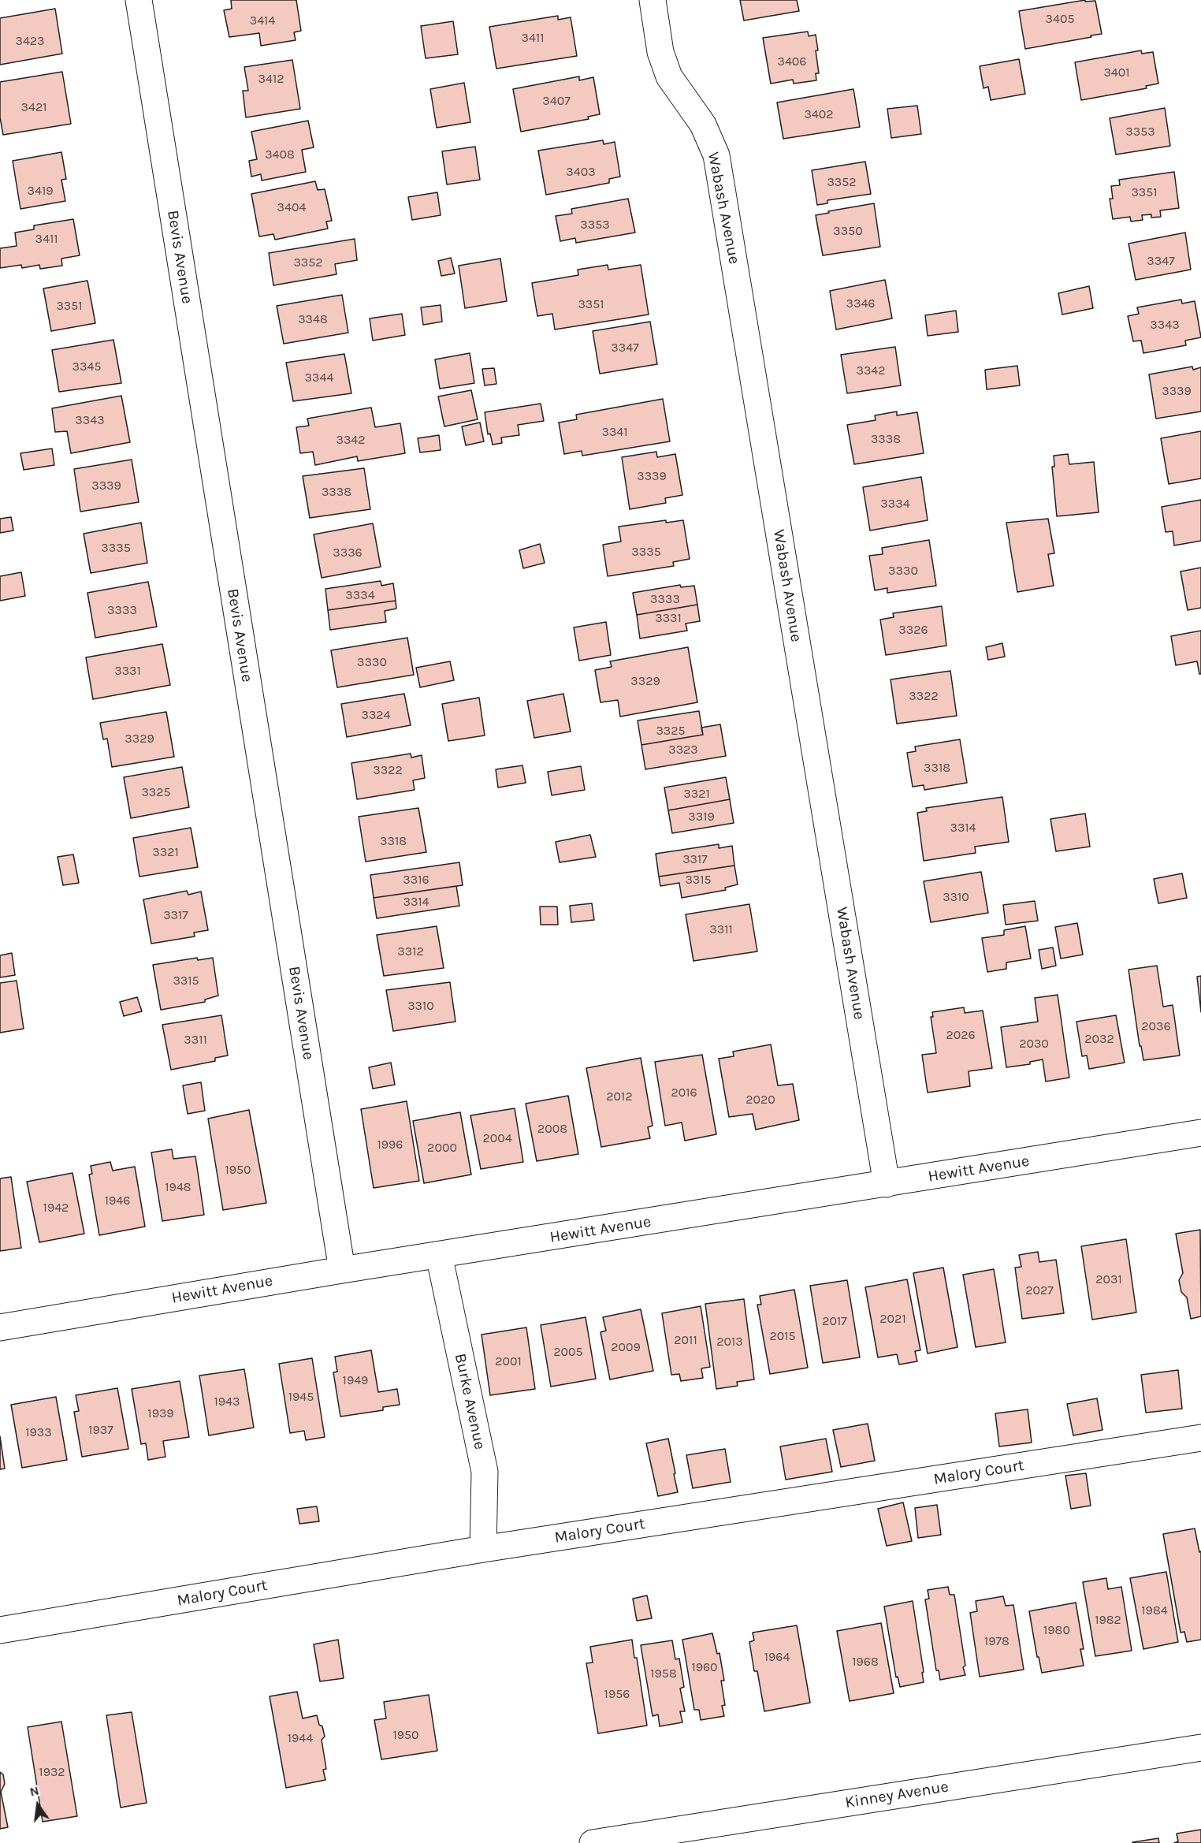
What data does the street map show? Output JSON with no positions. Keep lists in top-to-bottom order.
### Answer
{
  "streets": {
    "street": [
      "Wabash Avenue",
      "Bevis Avenue",
      "Hewitt Avenue",
      "Burke Avenue",
      "Malory Court",
      "Kinney Avenue"
    ]
  },
  "crossings": [
    ["Wabash Avenue", "Hewitt Avenue"],
    ["Bevis Avenue", "Hewitt Avenue"],
    ["Hewitt Avenue", "Burke Avenue"],
    ["Burke Avenue", "Malory Court"]
  ],
  "house_numbers": [
    "3405",
    "3414",
    "3411",
    "3423",
    "3406",
    "3401",
    "3412",
    "3407",
    "3421",
    "3402",
    "3353",
    "3408",
    "3403",
    "3352",
    "3419",
    "3351",
    "3404",
    "3353",
    "3350",
    "3411",
    "3347",
    "3352",
    "3346",
    "3351",
    "3351",
    "3348",
    "3343",
    "3347",
    "3345",
    "3342",
    "3344",
    "3339",
    "3343",
    "3341",
    "3338",
    "3342",
    "3339",
    "3339",
    "3338",
    "3334",
    "3335",
    "3335",
    "3336",
    "3330",
    "3334",
    "3333",
    "3333",
    "3331",
    "3326",
    "3330",
    "3331",
    "3329",
    "3322",
    "3324",
    "3325",
    "3329",
    "3323",
    "3318",
    "3322",
    "3325",
    "3321",
    "3319",
    "3314",
    "3318",
    "3321",
    "3317",
    "3316",
    "3315",
    "3310",
    "3314",
    "3317",
    "3311",
    "3312",
    "3315",
    "3310",
    "2036",
    "2026",
    "2032",
    "3311",
    "2030",
    "2016",
    "2012",
    "2020",
    "2008",
    "2004",
    "1996",
    "2000",
    "1950",
    "1948",
    "1946",
    "1942",
    "2031",
    "2027",
    "2021",
    "2017",
    "2015",
    "2011",
    "2013",
    "2009",
    "2005",
    "2001",
    "1949",
    "1945",
    "1943",
    "1939",
    "1937",
    "1933",
    "1984",
    "1982",
    "1980",
    "1978",
    "1964",
    "1968",
    "1960",
    "1958",
    "1956",
    "1950",
    "1944",
    "1932"
  ],
  "north": "top"
}
